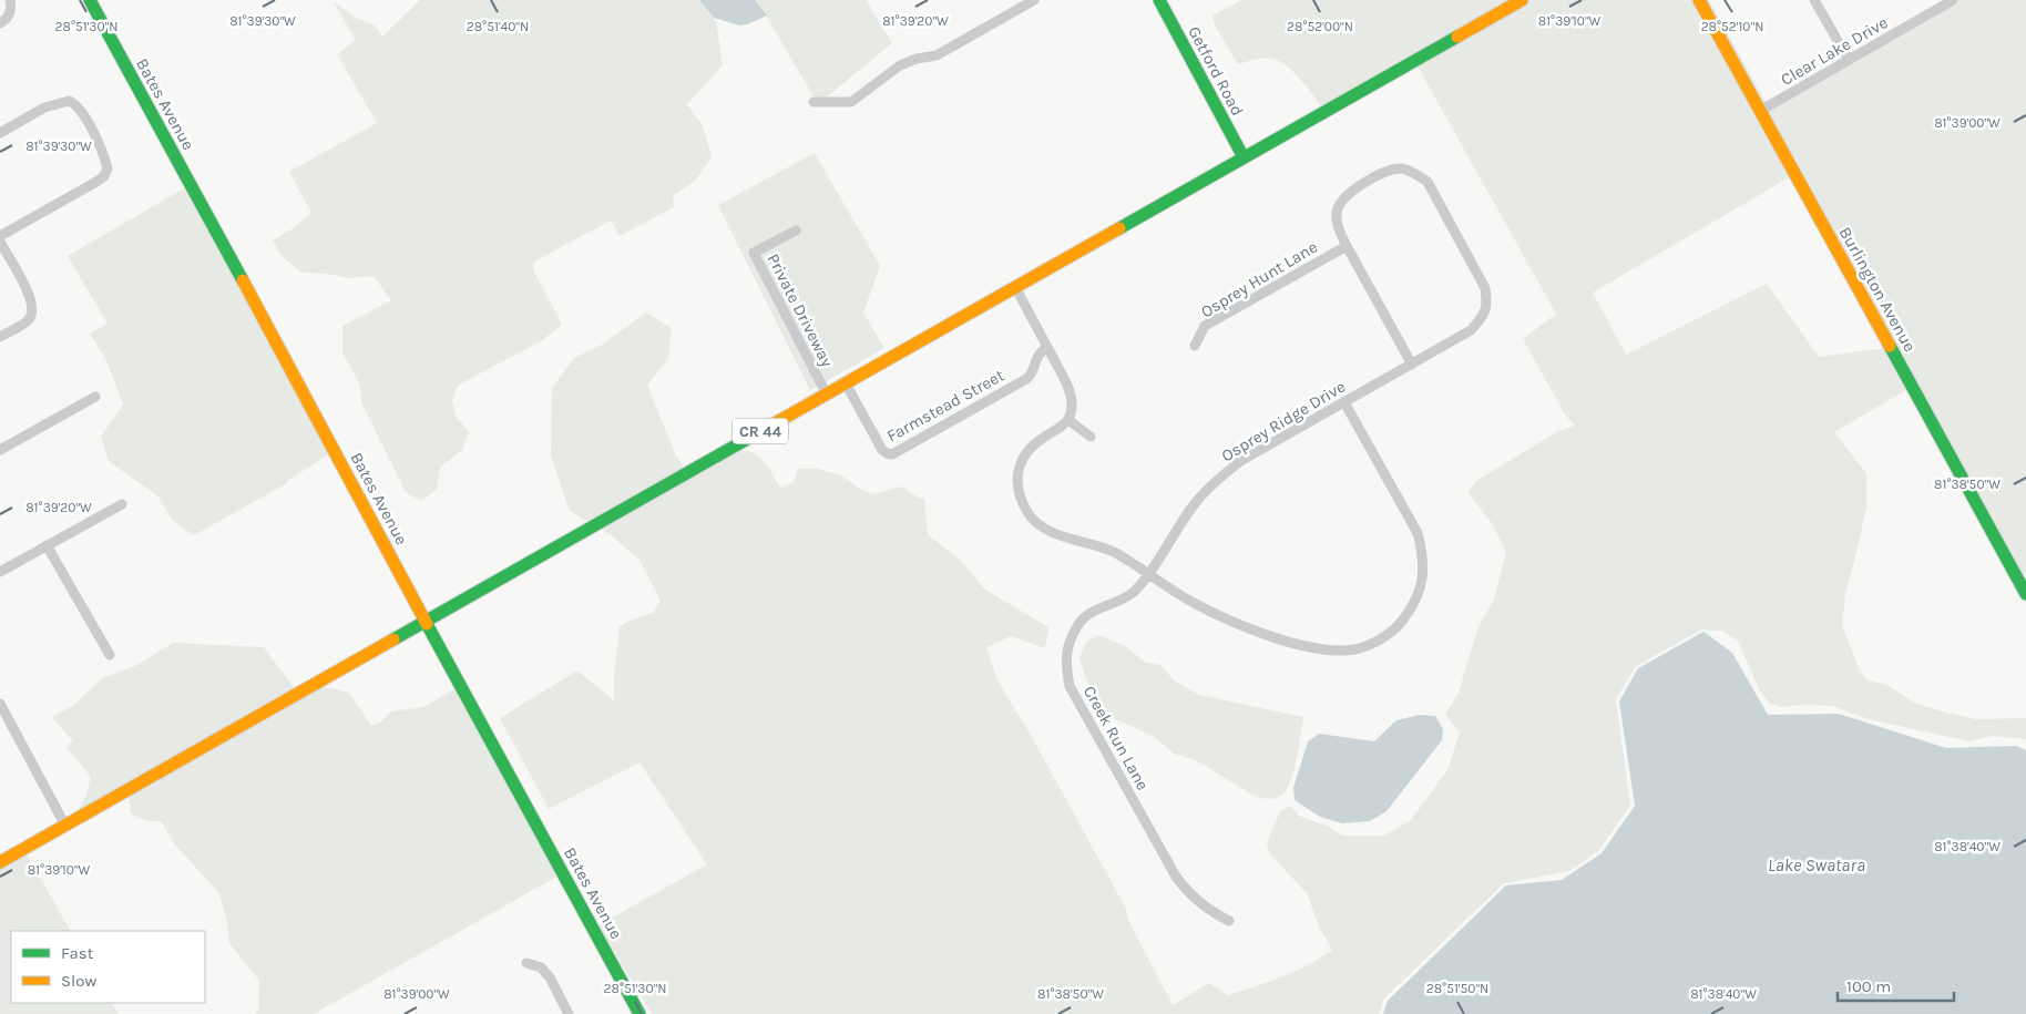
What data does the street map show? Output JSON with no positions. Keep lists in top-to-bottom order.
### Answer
{
  "streets": {
    "street": [
      "Clear Lake Drive",
      "Getford Road",
      "Bates Avenue",
      "Osprey Hunt Lane",
      "Burlington Avenue",
      "Private Driveway",
      "Farmstead Street",
      "Osprey Ridge Drive",
      "CR 44",
      "Creek Run Lane"
    ]
  },
  "crossings": [
    ["Clear Lake Drive", "Burlington Avenue"],
    ["Getford Road", "CR 44"],
    ["Bates Avenue", "CR 44"],
    ["Osprey Hunt Lane", "Osprey Ridge Drive"],
    ["Private Driveway", "CR 44"],
    ["Farmstead Street", "CR 44"],
    ["Osprey Ridge Drive", "Creek Run Lane"]
  ],
  "water": ["Lake Swatara"],
  "legend": ["Fast", "Slow"],
  "scale_bar": "100 m",
  "coordinates": [
    "81°39'30\"W",
    "81°39'20\"W",
    "81°39'10\"W",
    "28°51'30\"N",
    "28°51'40\"N",
    "28°52'00\"N",
    "28°52'10\"N",
    "81°39'00\"W",
    "81°38'50\"W",
    "81°38'40\"W",
    "28°51'50\"N"
  ]
}
